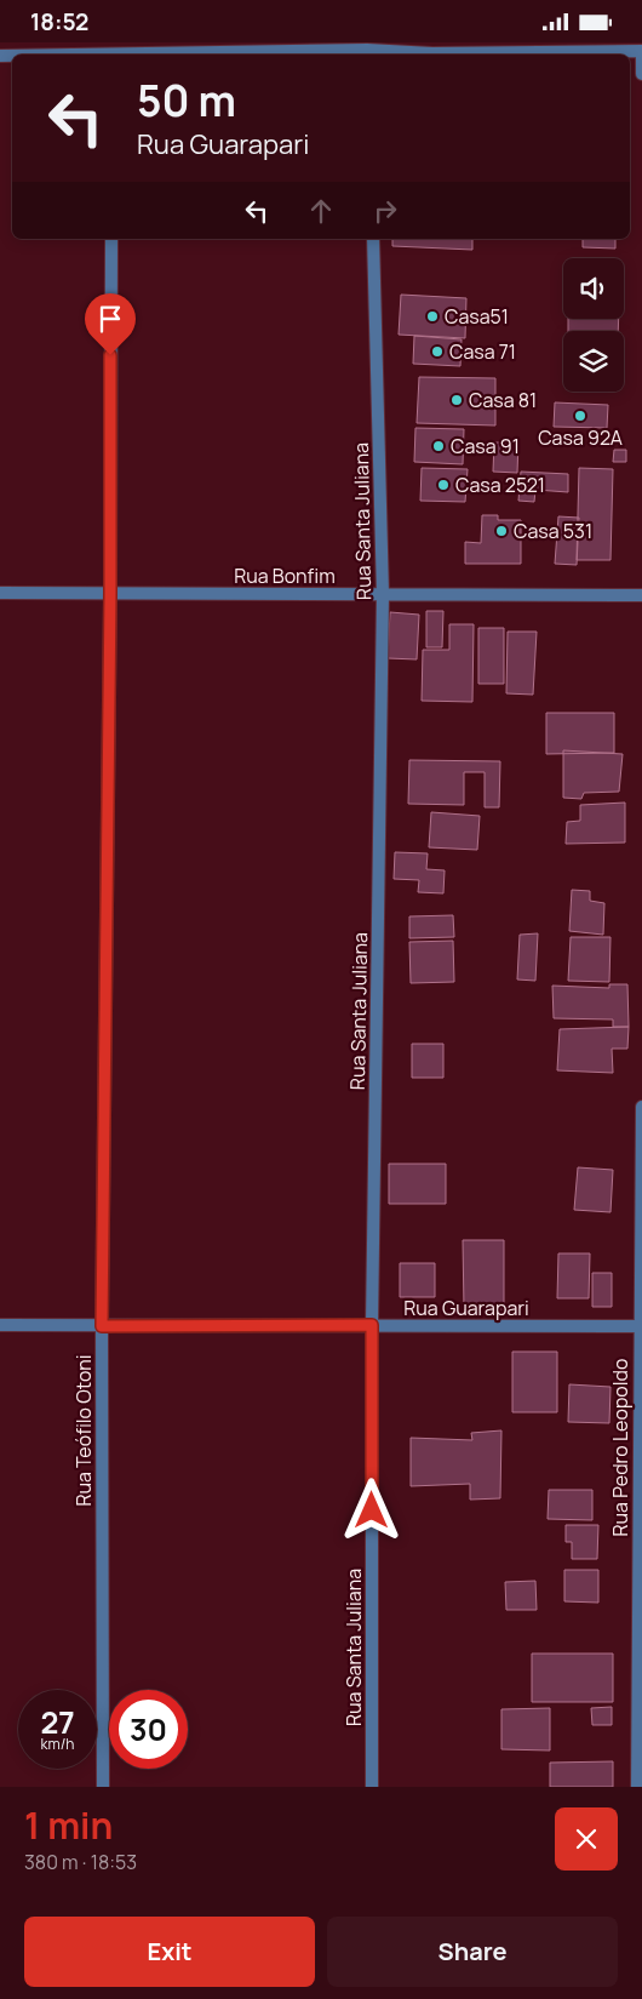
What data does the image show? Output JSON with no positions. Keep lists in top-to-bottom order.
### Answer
{
  "streets": {
    "street": [
      "Rua Santa Juliana",
      "Rua Bonfim",
      "Rua Guarapari",
      "Rua Teófilo Otoni",
      "Rua Pedro Leopoldo"
    ]
  },
  "crossings": [
    ["Rua Santa Juliana", "Rua Bonfim"],
    ["Rua Santa Juliana", "Rua Guarapari"],
    ["Rua Bonfim", "Rua Teófilo Otoni"],
    ["Rua Guarapari", "Rua Teófilo Otoni"],
    ["Rua Guarapari", "Rua Pedro Leopoldo"]
  ],
  "places": [
    "Casa51",
    "Casa 71",
    "Casa 81",
    "Casa 92A",
    "Casa 91",
    "Casa 2521",
    "Casa 531"
  ],
  "page": {
    "status": "18:52",
    "turn": ["50 m", "Rua Guarapari"],
    "speed": "27 km/h",
    "limit": "30",
    "heading": ["1 min", "380 m · 18:53"],
    "buttons": ["Exit", "Share"]
  }
}
